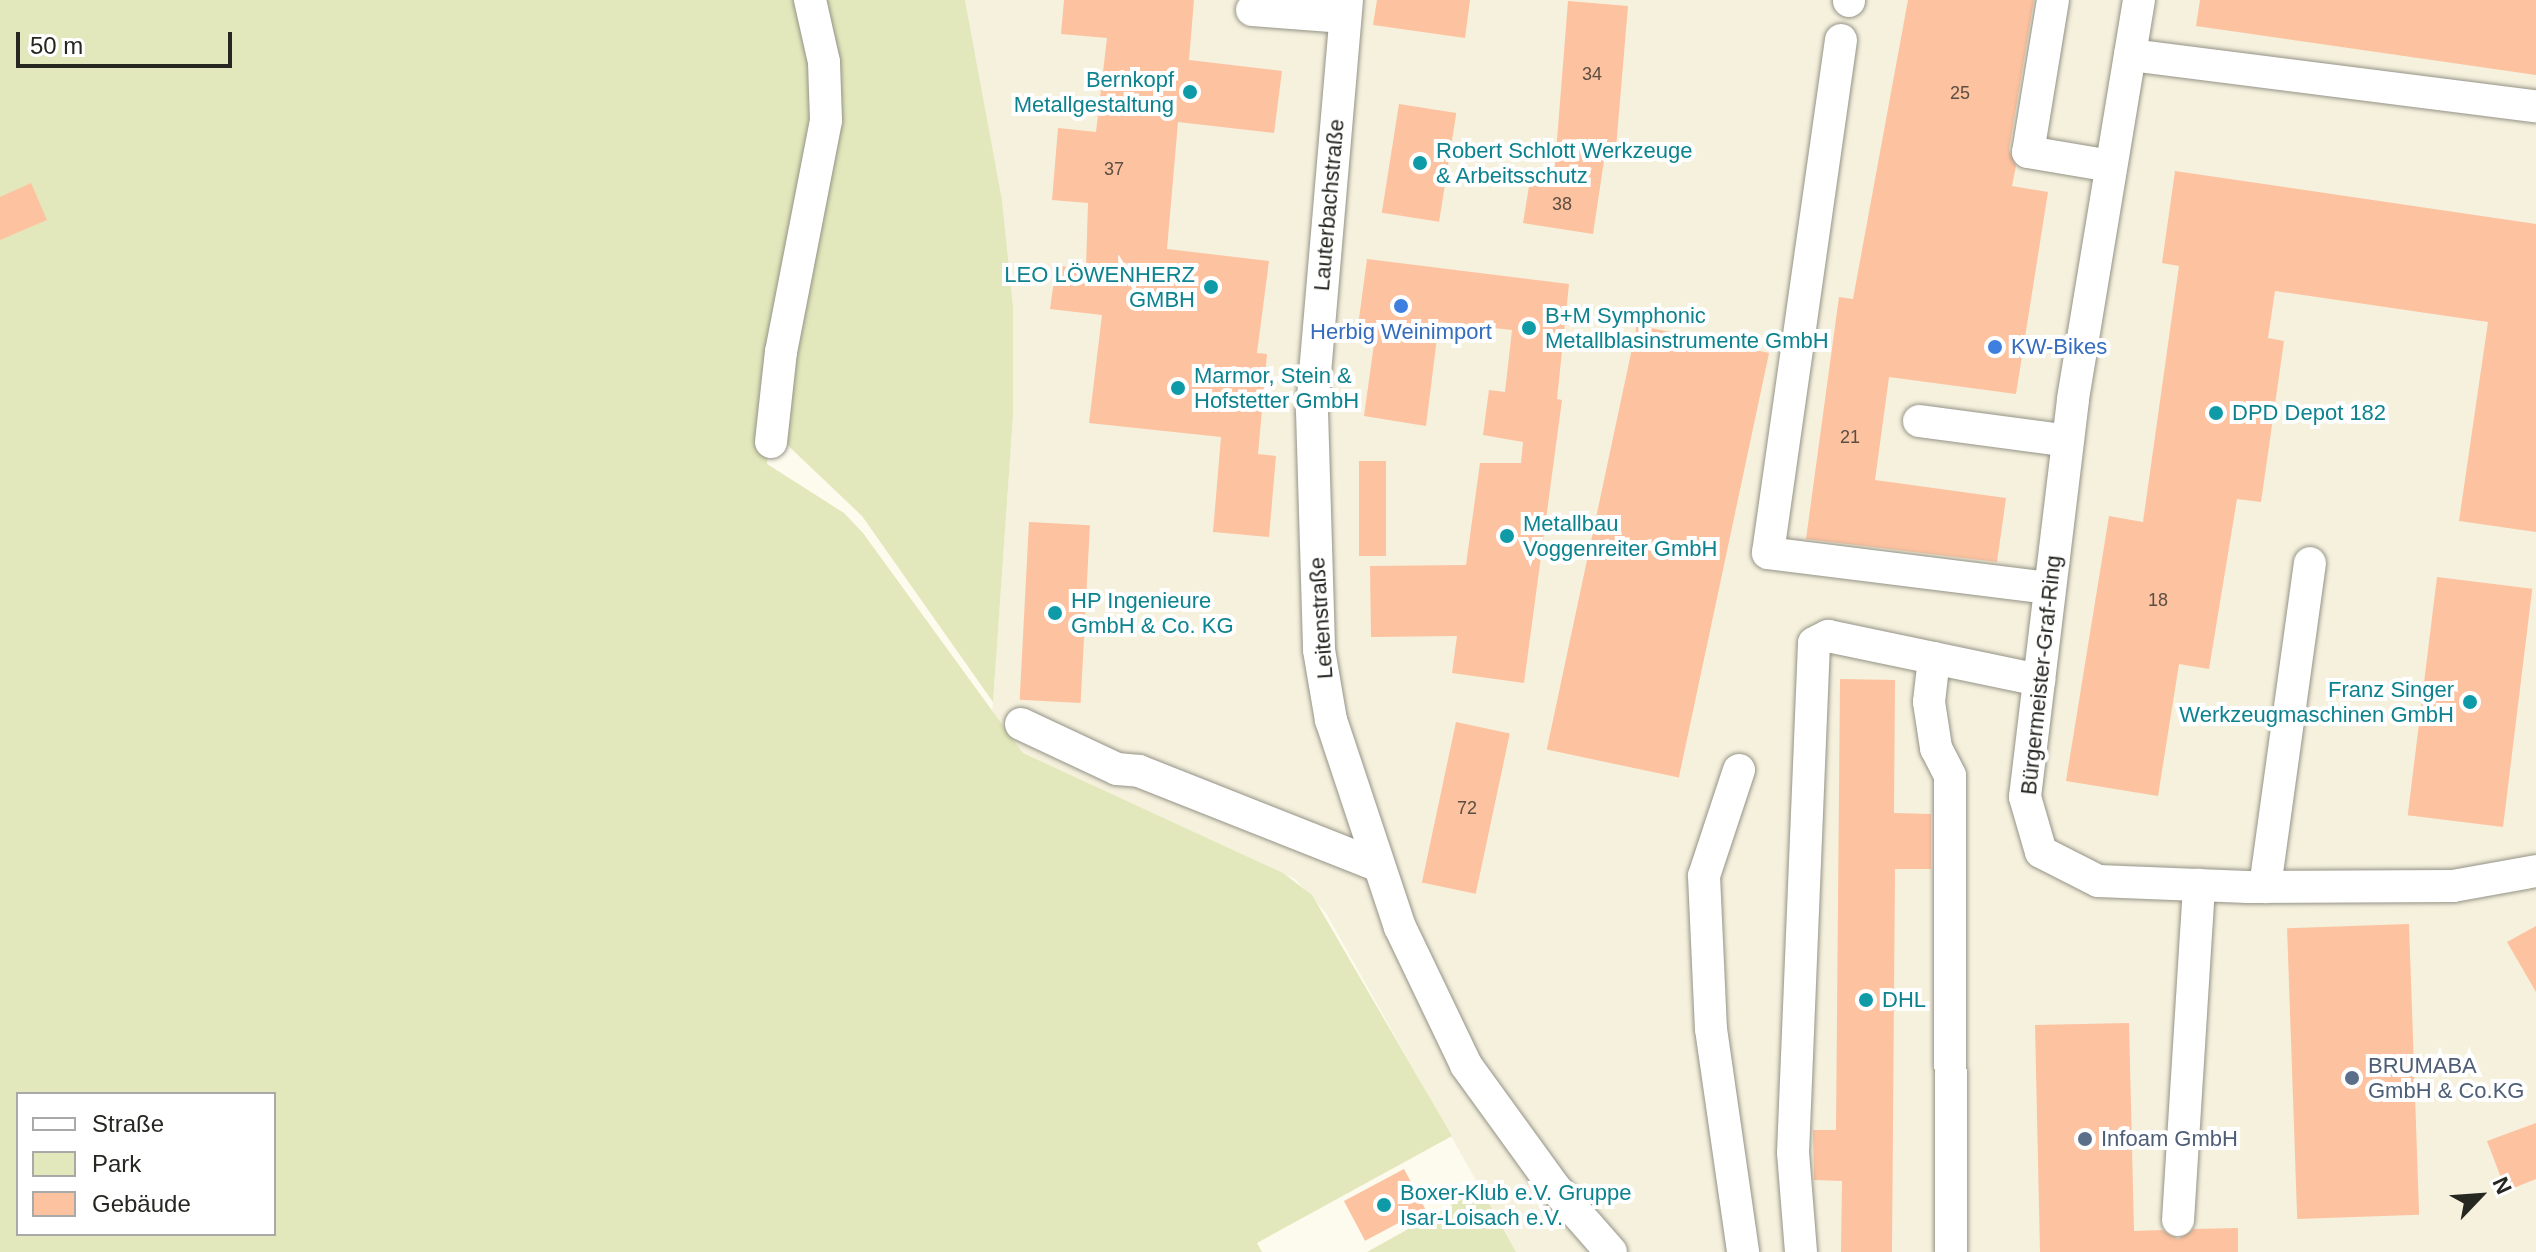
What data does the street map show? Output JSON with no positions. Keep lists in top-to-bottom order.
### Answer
{
  "streets": {
    "street": ["Lauterbachstraße", "Leitenstraße", "Bürgermeister-Graf-Ring"]
  },
  "crossings": [
    ["Lauterbachstraße", "Leitenstraße"]
  ],
  "places": [
    "Bernkopf Metallgestaltung",
    "Robert Schlott Werkzeuge & Arbeitsschutz",
    "LEO LÖWENHERZ GMBH",
    "Herbig Weinimport",
    "B+M Symphonic Metallblasinstrumente GmbH",
    "KW-Bikes",
    "Marmor, Stein & Hofstetter GmbH",
    "DPD Depot 182",
    "Metallbau Voggenreiter GmbH",
    "HP Ingenieure GmbH & Co. KG",
    "Franz Singer Werkzeugmaschinen GmbH",
    "DHL",
    "BRUMABA GmbH & Co.KG",
    "Infoam GmbH",
    "Boxer-Klub e.V. Gruppe Isar-Loisach e.V."
  ],
  "house_numbers": [
    "34",
    "25",
    "37",
    "38",
    "21",
    "18",
    "72"
  ],
  "legend": ["Straße", "Park", "Gebäude"],
  "scale_bar": "50 m",
  "north": "top right"
}
